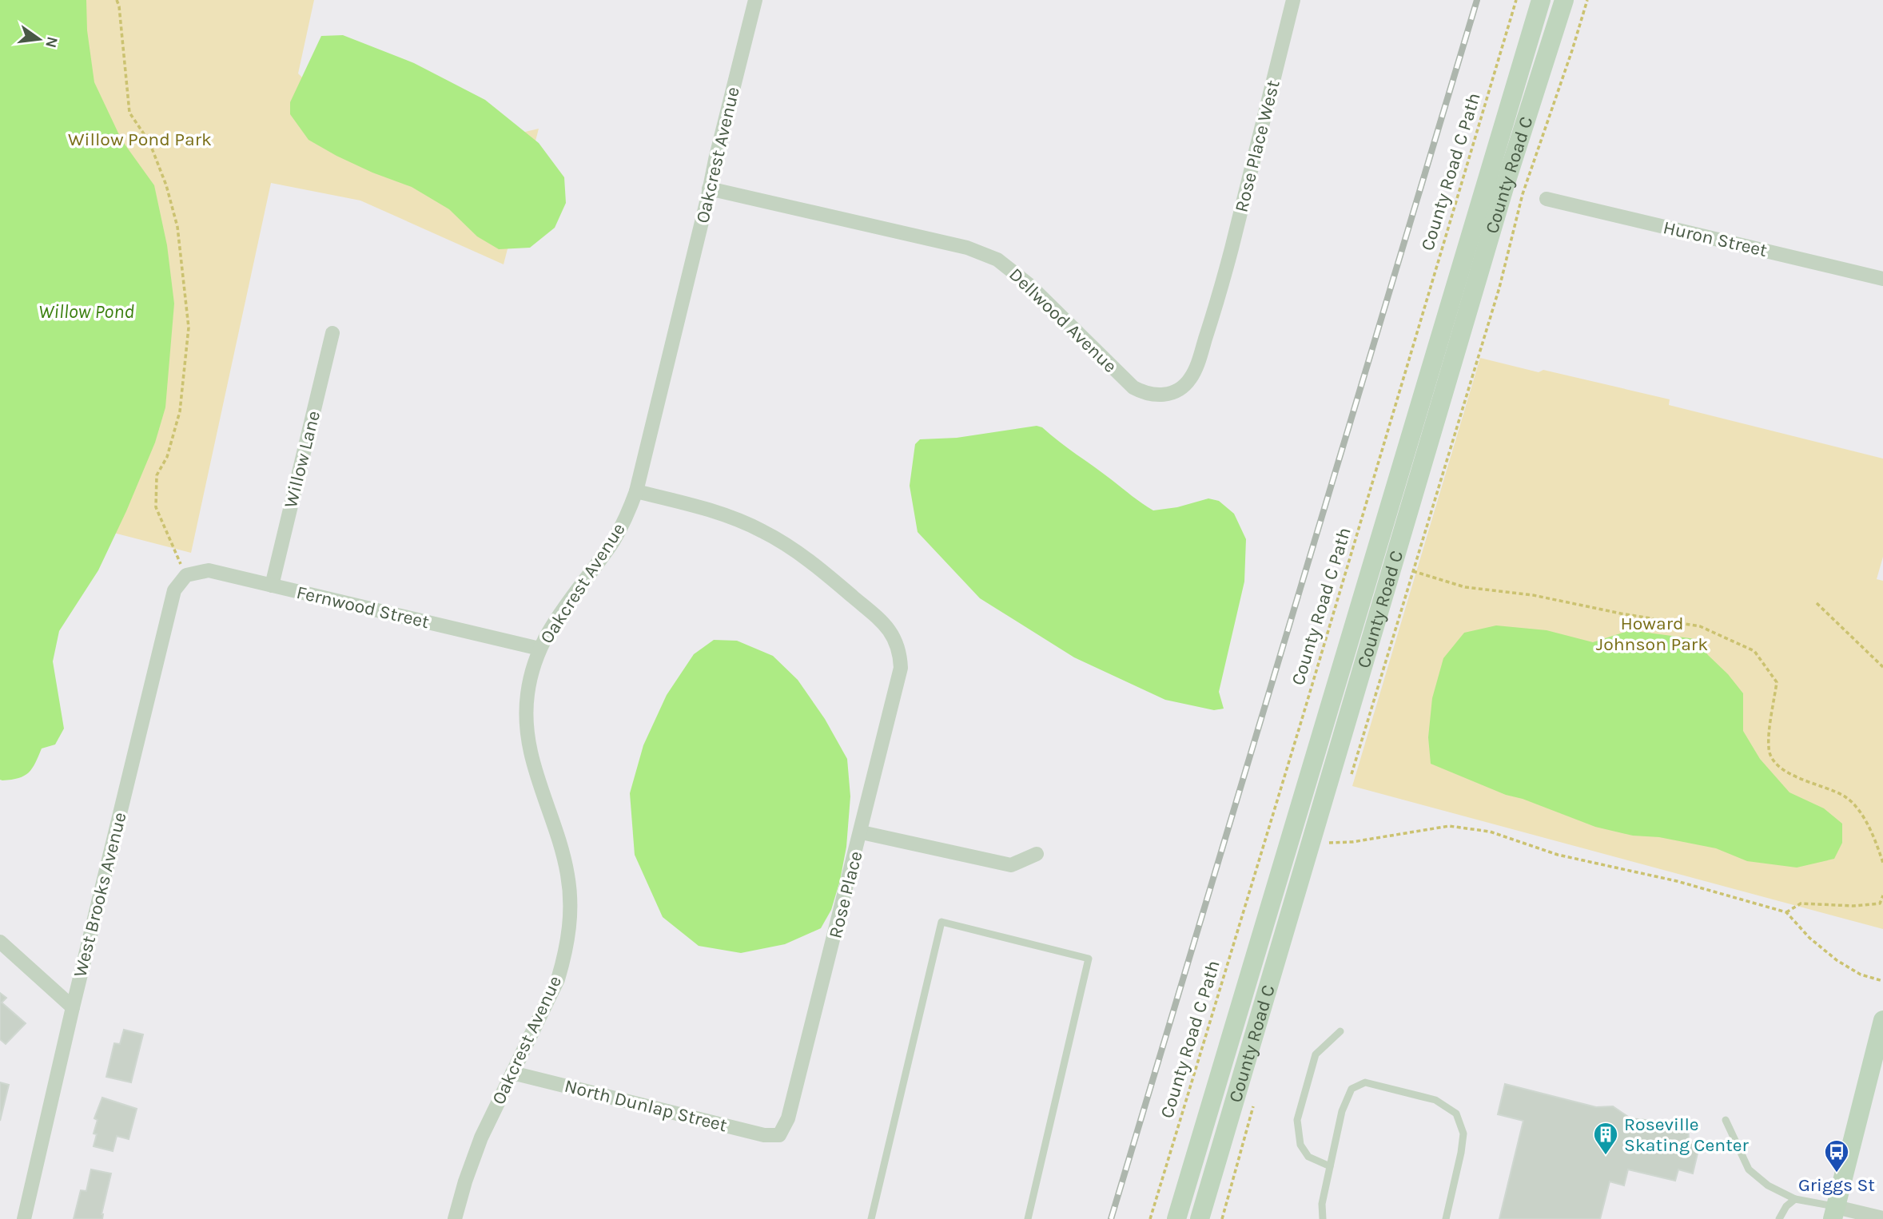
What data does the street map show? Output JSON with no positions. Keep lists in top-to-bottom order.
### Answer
{
  "streets": {
    "main road": ["County Road C"],
    "street": [
      "Rose Place West",
      "Oakcrest Avenue",
      "Huron Street",
      "Dellwood Avenue",
      "Willow Lane",
      "Fernwood Street",
      "West Brooks Avenue",
      "Rose Place",
      "North Dunlap Street"
    ],
    "path": ["County Road C Path"]
  },
  "crossings": [
    ["Rose Place West", "Dellwood Avenue"],
    ["Oakcrest Avenue", "Dellwood Avenue"],
    ["Oakcrest Avenue", "Fernwood Street"],
    ["Oakcrest Avenue", "Rose Place"],
    ["Oakcrest Avenue", "North Dunlap Street"],
    ["Willow Lane", "Fernwood Street"],
    ["Fernwood Street", "West Brooks Avenue"],
    ["Rose Place", "North Dunlap Street"]
  ],
  "water": ["Willow Pond"],
  "parks": ["Willow Pond Park", "Howard Johnson Park"],
  "places": {
    "building": ["Roseville Skating Center"],
    "bus stop": ["Griggs St"]
  },
  "north": "right"
}
